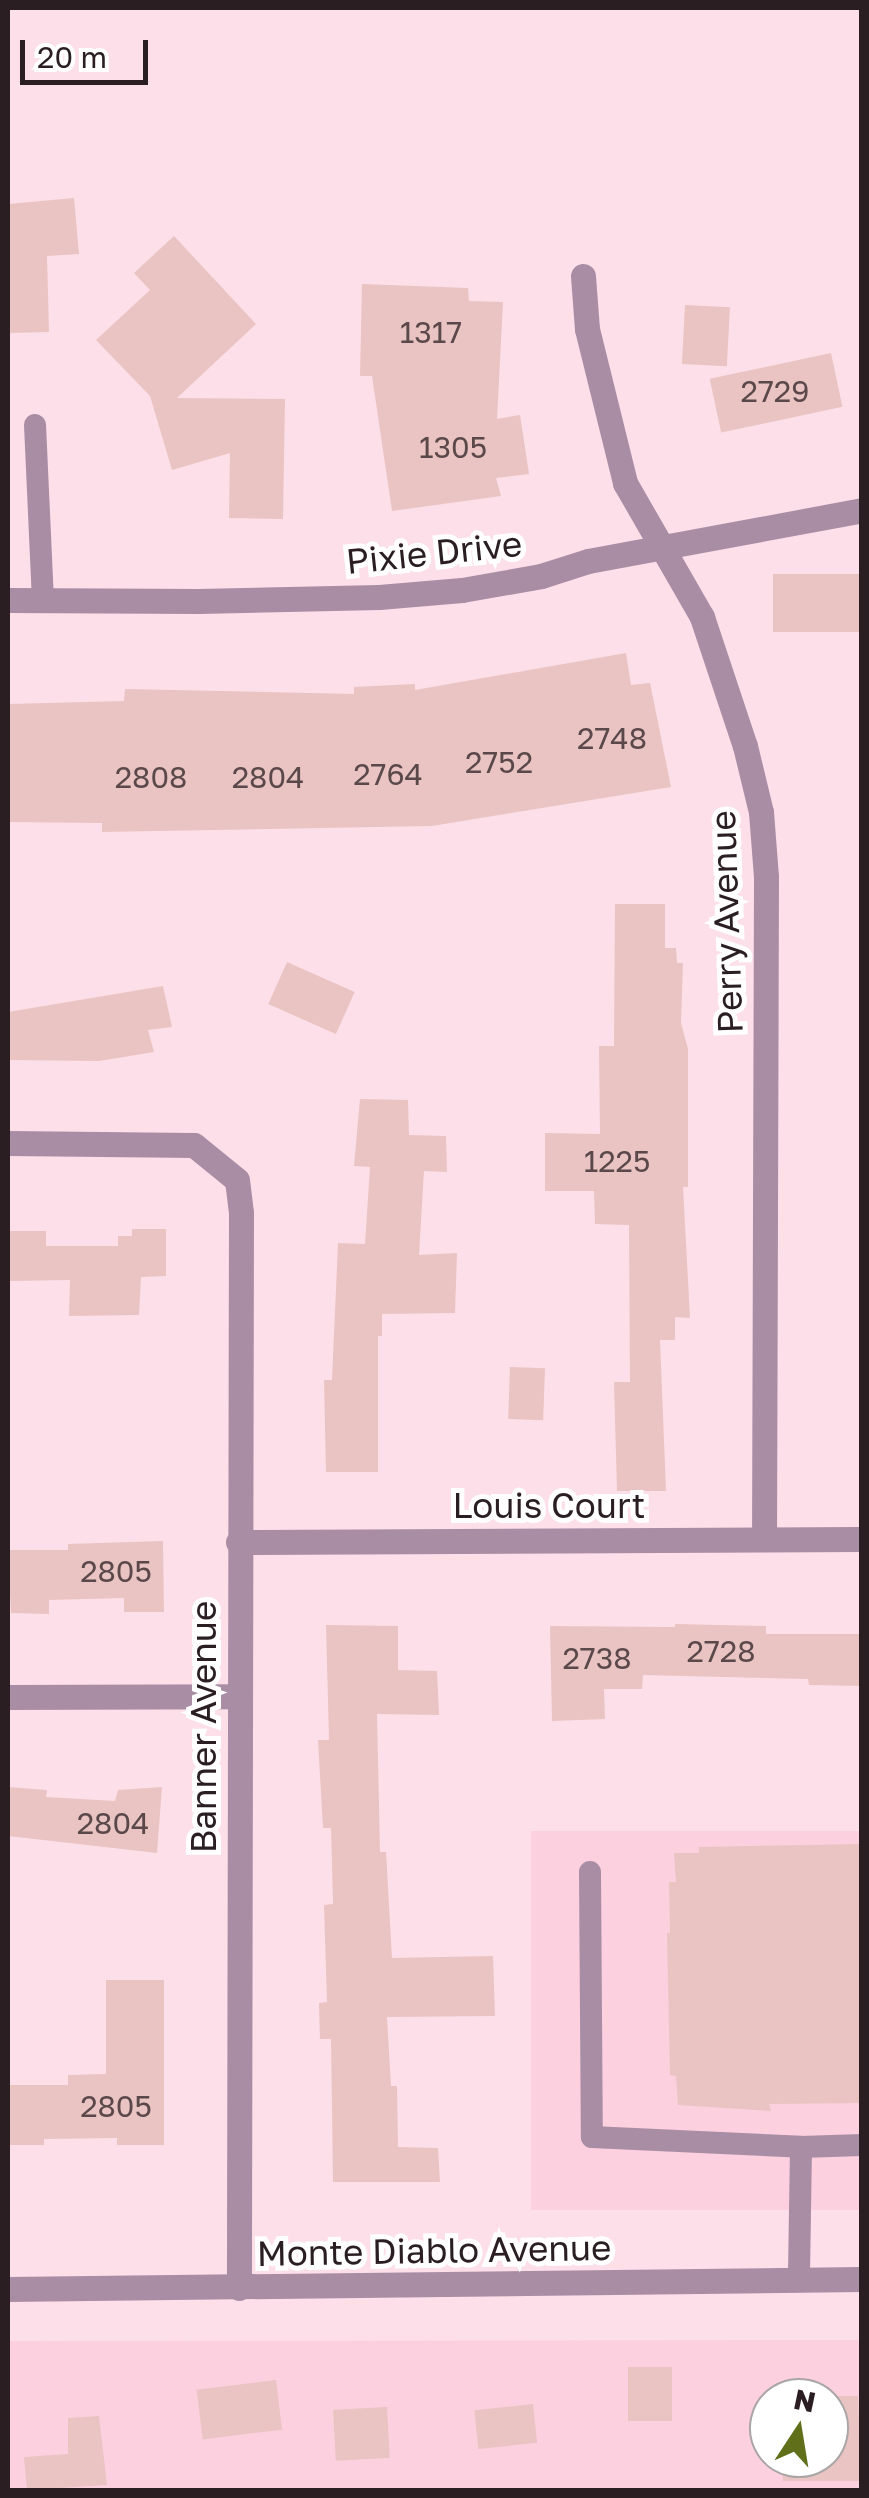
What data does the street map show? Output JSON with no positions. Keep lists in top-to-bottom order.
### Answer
{
  "streets": {
    "street": [
      "Pixie Drive",
      "Perry Avenue",
      "Louis Court",
      "Banner Avenue",
      "Monte Diablo Avenue"
    ]
  },
  "crossings": [
    ["Pixie Drive", "Perry Avenue"],
    ["Perry Avenue", "Louis Court"],
    ["Louis Court", "Banner Avenue"],
    ["Banner Avenue", "Monte Diablo Avenue"]
  ],
  "house_numbers": [
    "1317",
    "2729",
    "1305",
    "2748",
    "2752",
    "2764",
    "2808",
    "2804",
    "1225",
    "2805",
    "2728",
    "2738",
    "2804",
    "2805"
  ],
  "scale_bar": "20 m",
  "north": "top"
}
